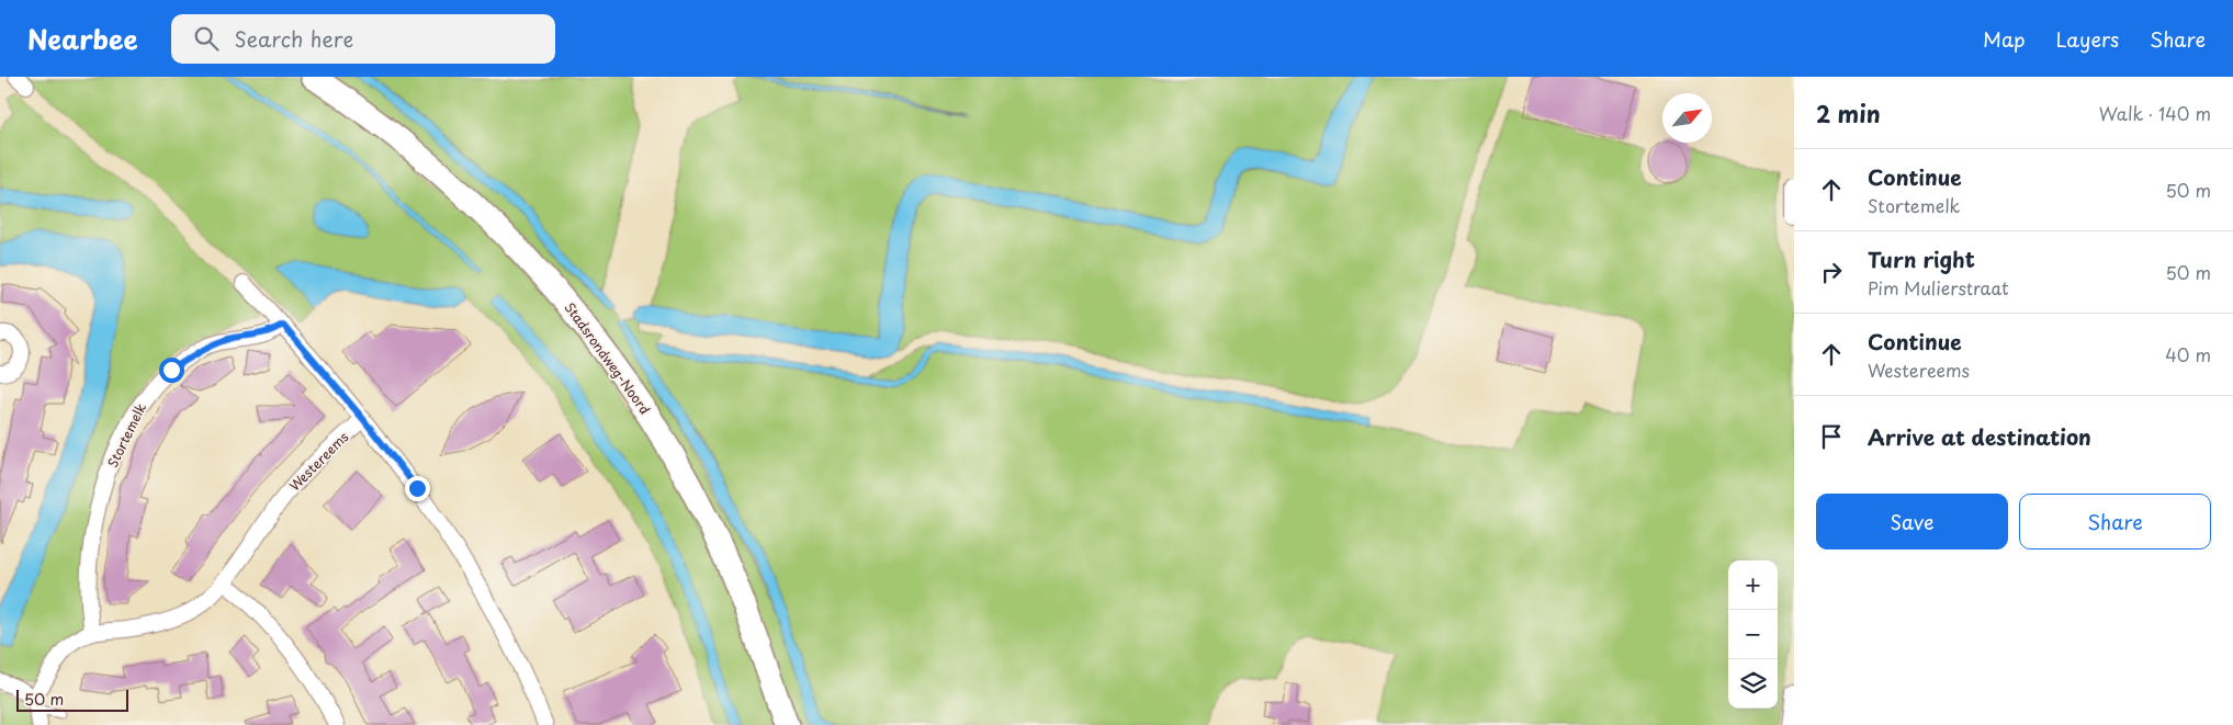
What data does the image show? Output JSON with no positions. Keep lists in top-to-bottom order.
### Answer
{
  "streets": {
    "main road": ["Stadsrondweg-Noord"],
    "street": ["Stortemelk", "Westereems"]
  },
  "crossings": [
    ["Stortemelk", "Westereems"]
  ],
  "scale_bar": "50 m",
  "north": "top right",
  "page": {
    "header": "Nearbee",
    "search": "Search here",
    "nav": ["Map", "Layers", "Share"],
    "heading": ["2 min", "Walk · 140 m"],
    "list": [
      ["Continue", "Stortemelk", "50 m"],
      ["Turn right", "Pim Mulierstraat", "50 m"],
      ["Continue", "Westereems", "40 m"],
      "Arrive at destination"
    ],
    "buttons": ["Save", "Share"],
    "map_buttons": ["+", "−"],
    "scale": "50 m"
  }
}
